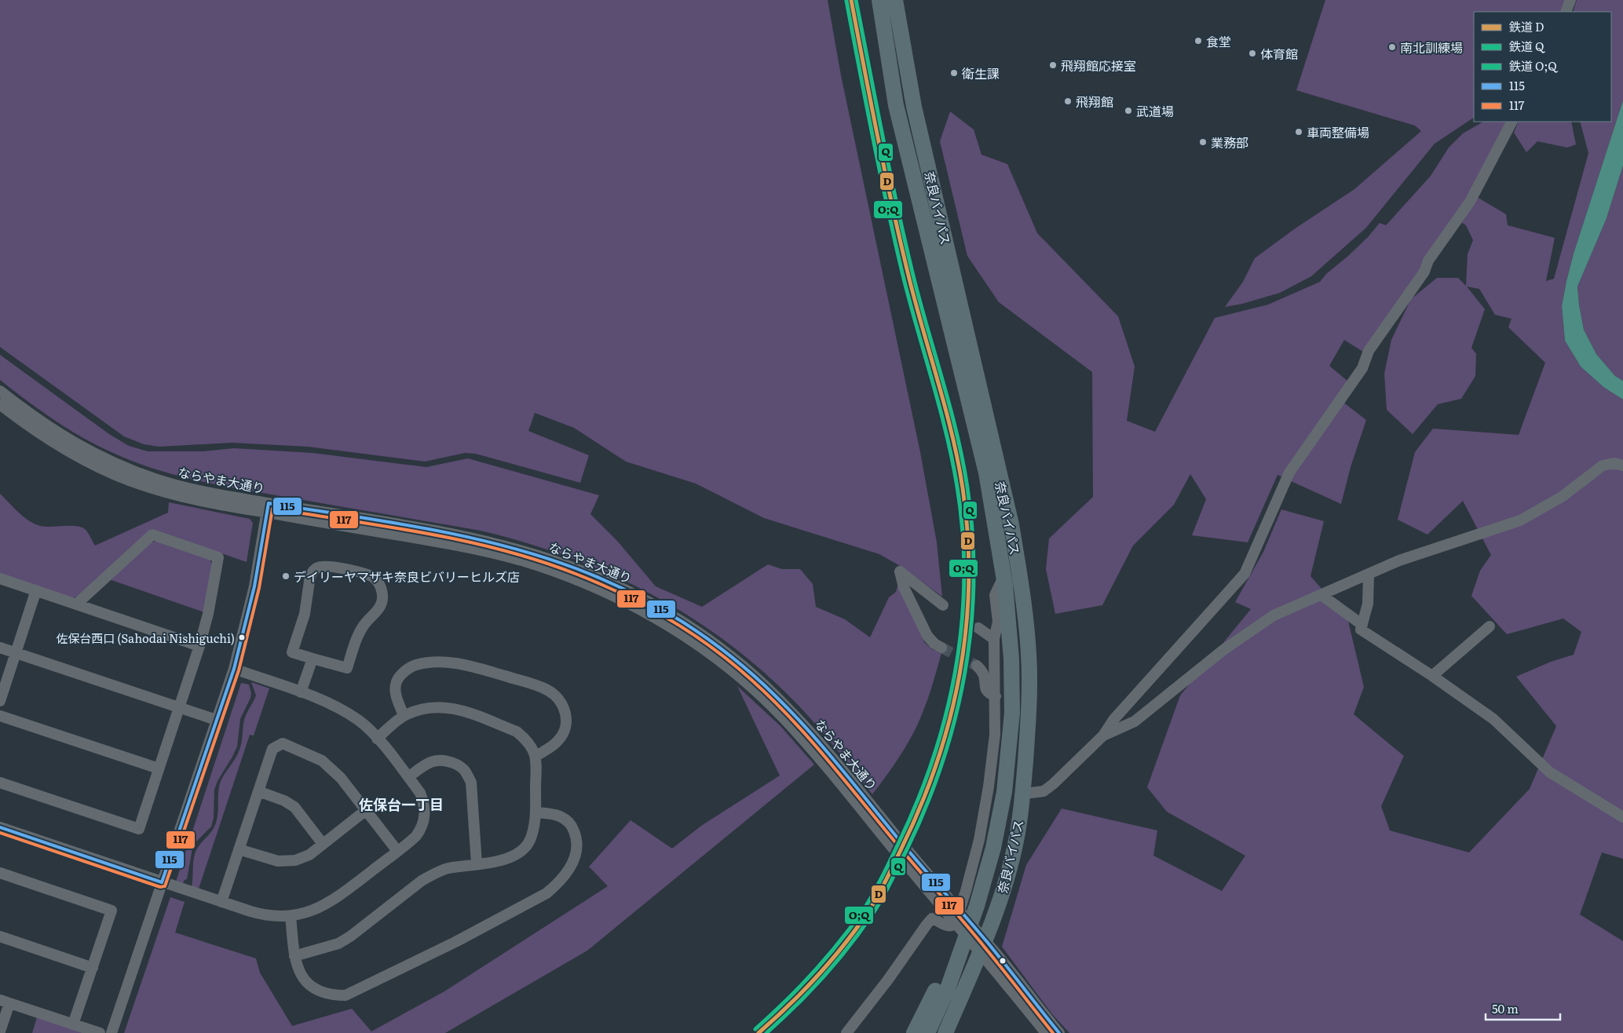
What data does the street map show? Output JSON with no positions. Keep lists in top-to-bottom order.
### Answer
{
  "streets": {
    "highway": ["奈良バイパス"],
    "street": ["ならやま大通り"]
  },
  "districts": ["佐保台一丁目"],
  "places": [
    "食堂",
    "南北訓練場",
    "体育館",
    "飛翔館応接室",
    "衛生課",
    "飛翔館",
    "武道場",
    "車両整備場",
    "業務部",
    "デイリーヤマザキ奈良ビバリーヒルズ店",
    "佐保台西口 (Sahodai Nishiguchi)"
  ],
  "lines": [
    "rail line D",
    "rail line Q",
    "rail line O;Q",
    "transit line 115",
    "transit line 117"
  ],
  "legend": [
    "鉄道 D",
    "鉄道 Q",
    "鉄道 O;Q",
    "115",
    "117"
  ],
  "scale_bar": "50 m"
}
